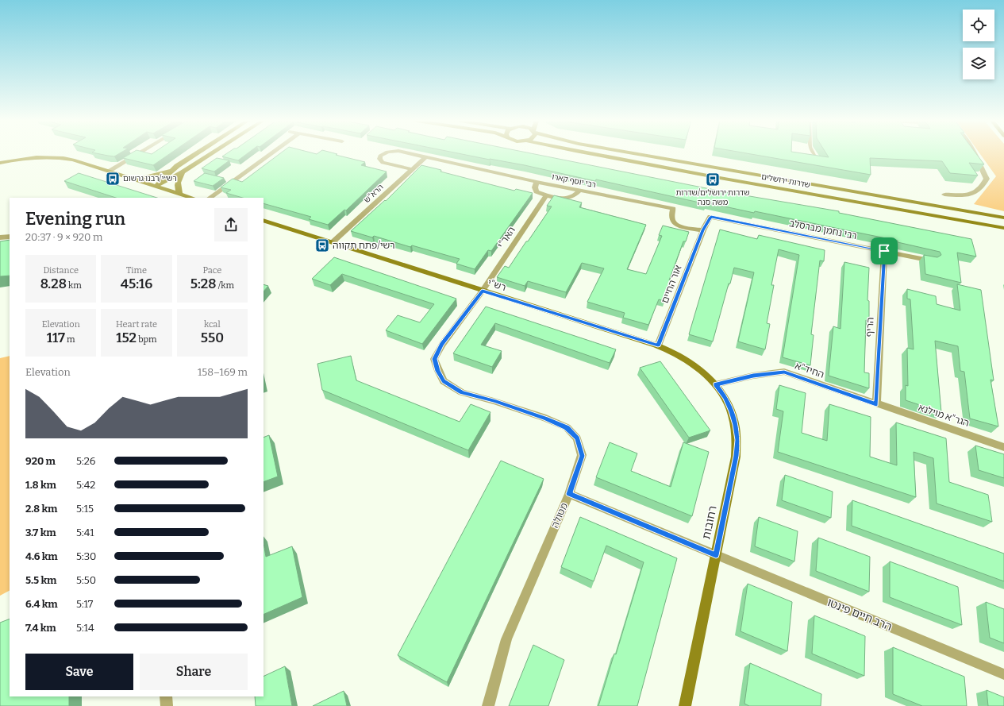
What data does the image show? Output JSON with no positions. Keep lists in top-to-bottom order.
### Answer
{
  "streets": {
    "street": [
      "רבי יוסף קארו",
      "שדרות ירושלים",
      "הרא\"ש",
      "רבי נחמן מברסלב",
      "האר\"י",
      "אור החיים",
      "רש\"י",
      "הריף",
      "החיד\"א",
      "הגר\"א מוילנא",
      "מטולה",
      "רחובות",
      "הרב חיים פינטו"
    ]
  },
  "crossings": [
    ["רבי יוסף קארו", "הרא\"ש"],
    ["רבי יוסף קארו", "אור החיים"],
    ["הרא\"ש", "רש\"י"],
    ["רבי נחמן מברסלב", "אור החיים"],
    ["רבי נחמן מברסלב", "הריף"],
    ["האר\"י", "רש\"י"],
    ["האר\"י", "מטולה"],
    ["אור החיים", "רש\"י"],
    ["רש\"י", "החיד\"א"],
    ["רש\"י", "מטולה"],
    ["רש\"י", "רחובות"],
    ["הריף", "החיד\"א"],
    ["הריף", "הגר\"א מוילנא"],
    ["החיד\"א", "הגר\"א מוילנא"],
    ["החיד\"א", "רחובות"],
    ["מטולה", "הרב חיים פינטו"],
    ["רחובות", "הרב חיים פינטו"]
  ],
  "places": {
    "bus stop": ["רש״י/רבנו גרשום", "שדרות ירושלים/שדרות משה סנה", "רשי/פתח תקווה"]
  },
  "page": {
    "heading": ["Evening run", "20:37 · 9 × 920 m"],
    "stats": [
      ["Distance", "8.28 km"],
      ["Time", "45:16"],
      ["Pace", "5:28 /km"],
      ["Elevation", "117 m"],
      ["Heart rate", "152 bpm"],
      ["kcal", "550"]
    ],
    "chart": ["Elevation", "158–169 m"],
    "list": [
      {
        "name": "920 m",
        "note": "5:26"
      },
      {
        "name": "1.8 km",
        "note": "5:42"
      },
      {
        "name": "2.8 km",
        "note": "5:15"
      },
      {
        "name": "3.7 km",
        "note": "5:41"
      },
      {
        "name": "4.6 km",
        "note": "5:30"
      },
      {
        "name": "5.5 km",
        "note": "5:50"
      },
      {
        "name": "6.4 km",
        "note": "5:17"
      },
      {
        "name": "7.4 km",
        "note": "5:14"
      }
    ],
    "buttons": ["Save", "Share"]
  }
}
